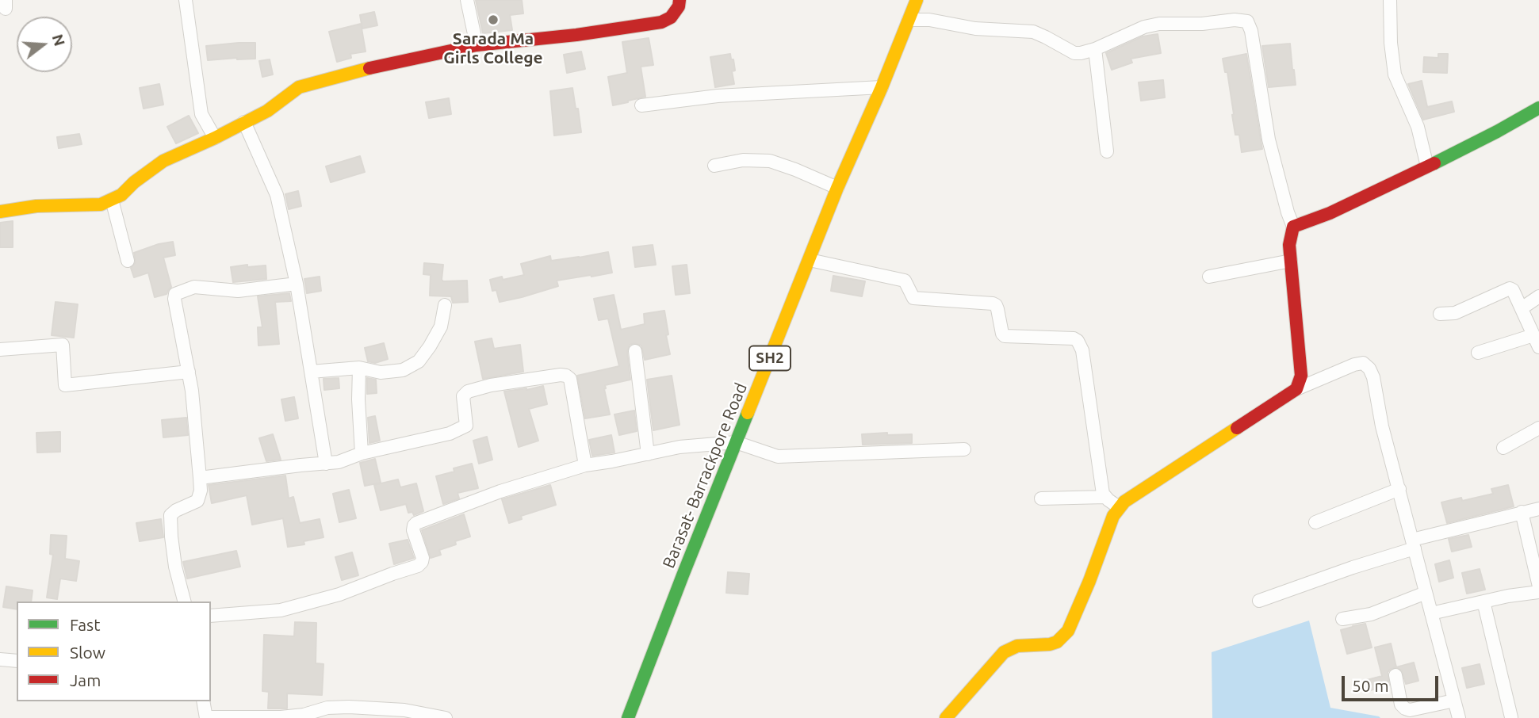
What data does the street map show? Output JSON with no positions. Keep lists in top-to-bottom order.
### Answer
{
  "streets": {
    "street": ["SH2", "Barasat- Barrackpore Road"]
  },
  "places": ["Sarada Ma Girls College"],
  "legend": ["Fast", "Slow", "Jam"],
  "scale_bar": "50 m",
  "north": "right"
}
